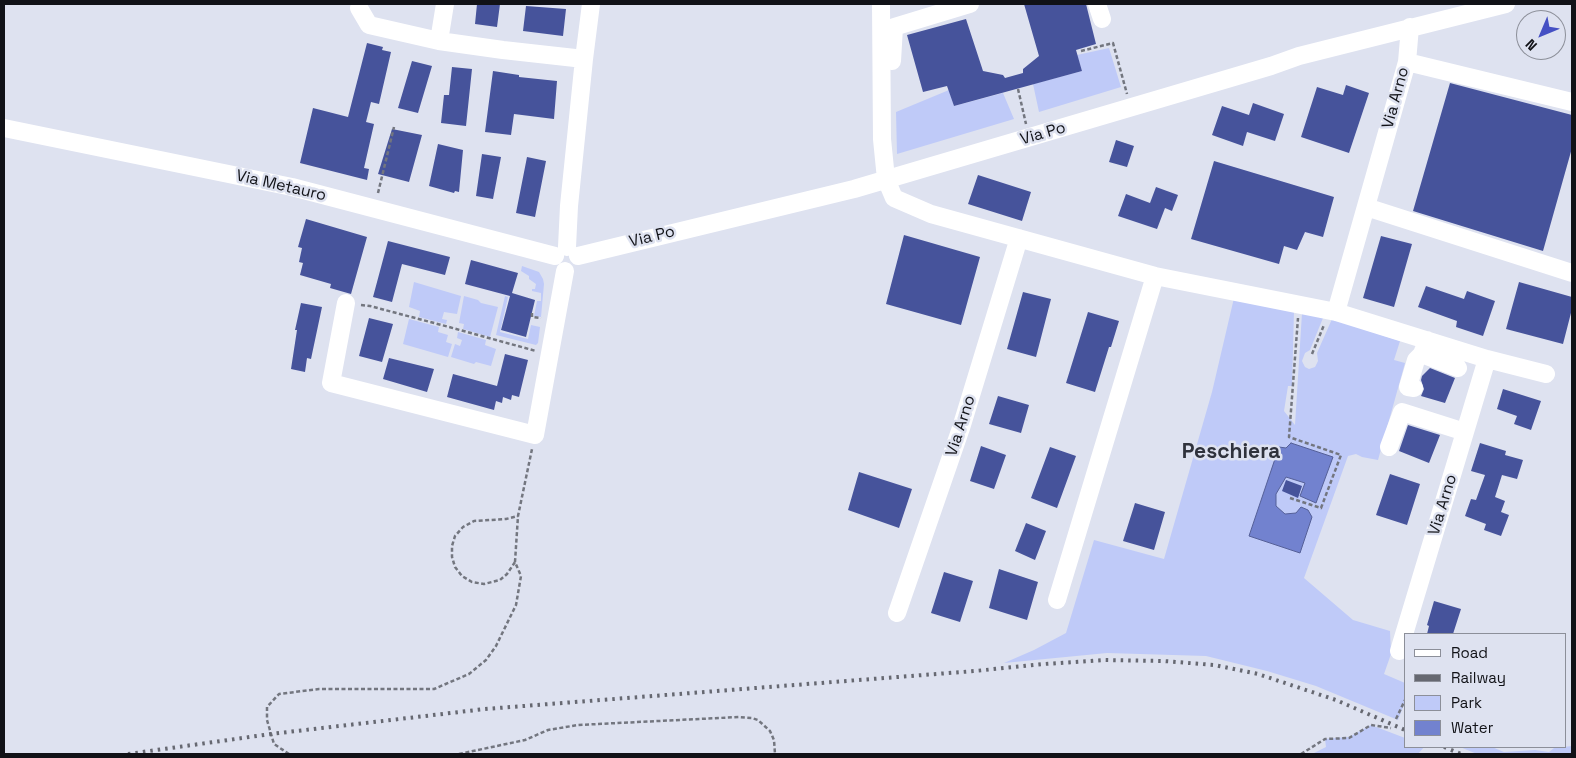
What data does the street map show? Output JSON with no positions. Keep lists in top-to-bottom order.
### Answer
{
  "streets": {
    "street": ["Via Arno", "Via Po", "Via Metauro"]
  },
  "crossings": [
    ["Via Arno", "Via Po"],
    ["Via Po", "Via Metauro"]
  ],
  "districts": ["Peschiera"],
  "legend": [
    "Road",
    "Railway",
    "Park",
    "Water"
  ],
  "north": "bottom left"
}
